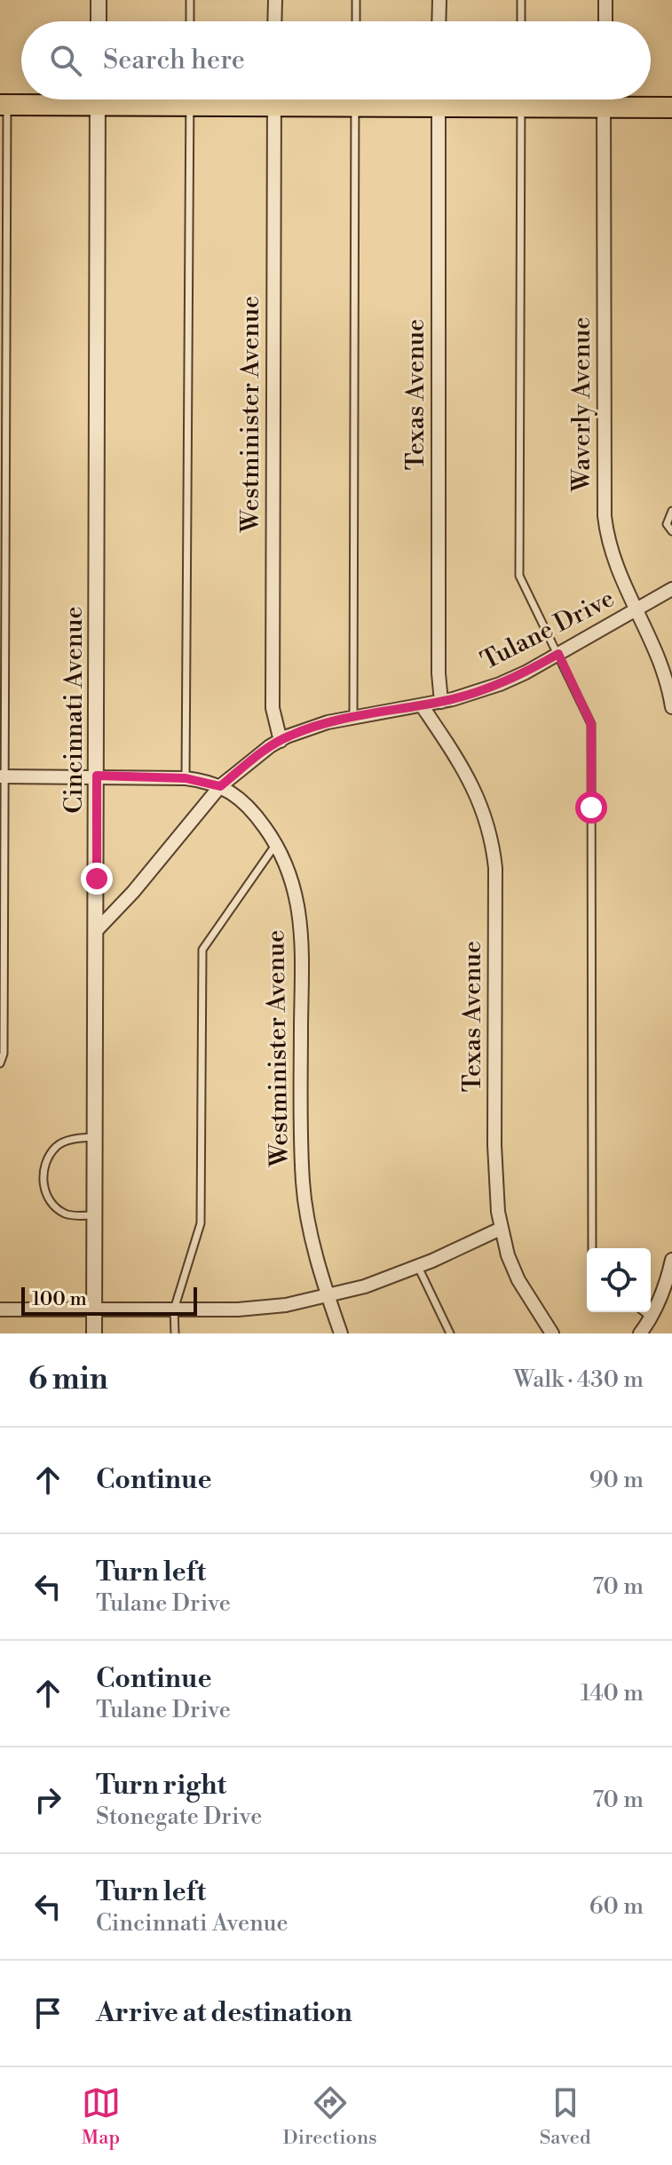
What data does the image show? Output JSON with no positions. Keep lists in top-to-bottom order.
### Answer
{
  "streets": {
    "street": [
      "Texas Avenue",
      "Waverly Avenue",
      "Westminister Avenue",
      "Tulane Drive",
      "Cincinnati Avenue"
    ]
  },
  "crossings": [
    ["Texas Avenue", "Tulane Drive"],
    ["Waverly Avenue", "Tulane Drive"]
  ],
  "scale_bar": "100 m",
  "page": {
    "search": "Search here",
    "scale": "100 m",
    "heading": ["6 min", "Walk · 430 m"],
    "list": [
      ["Continue", "90 m"],
      ["Turn left", "Tulane Drive", "70 m"],
      ["Continue", "Tulane Drive", "140 m"],
      ["Turn right", "Stonegate Drive", "70 m"],
      ["Turn left", "Cincinnati Avenue", "60 m"],
      "Arrive at destination"
    ],
    "nav": ["Map", "Directions", "Saved"]
  }
}
